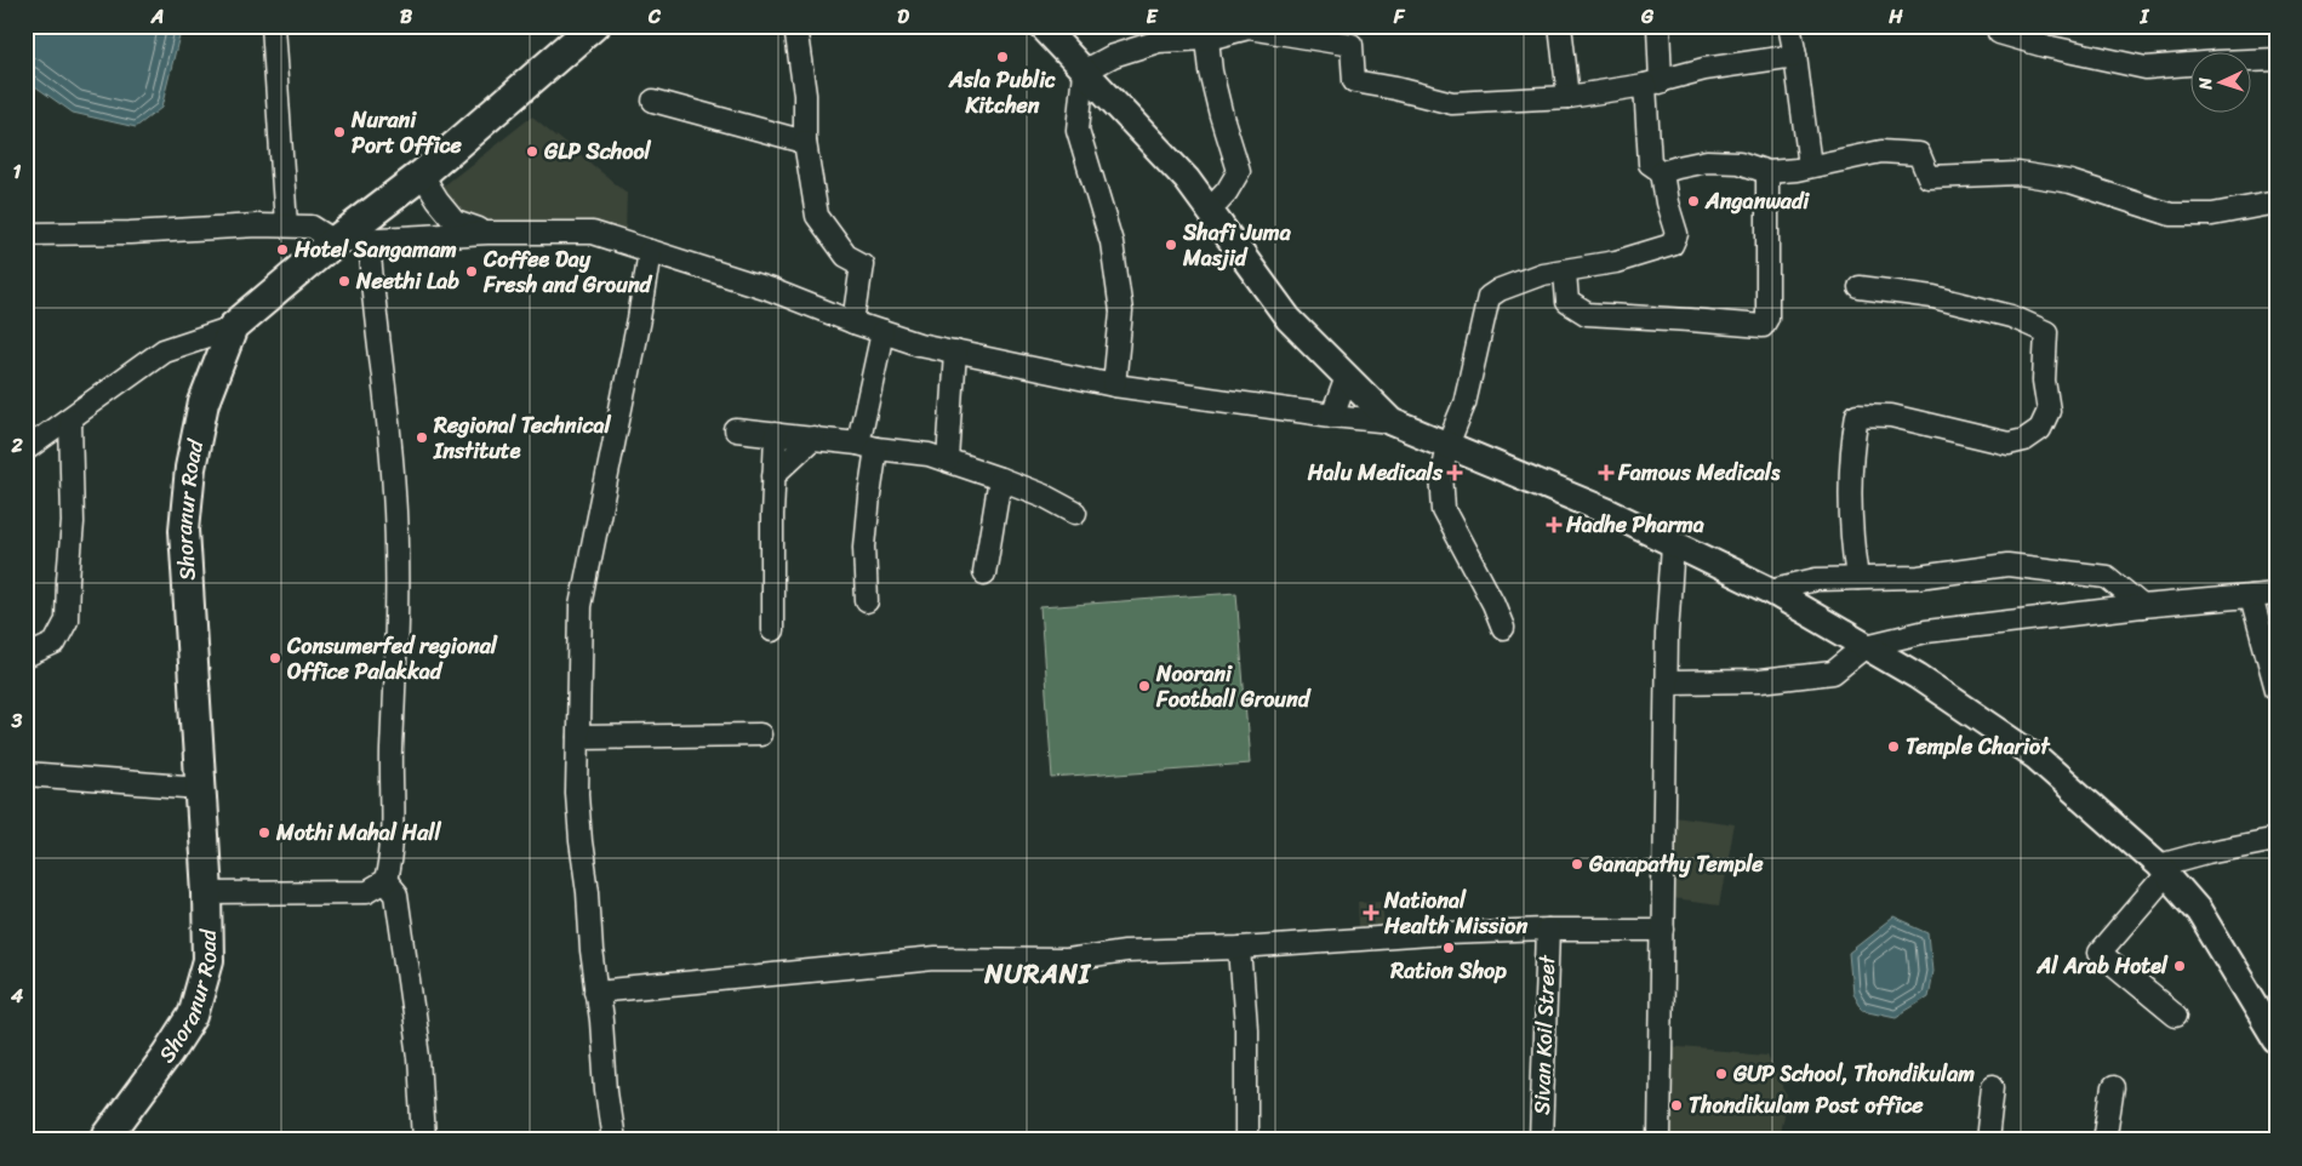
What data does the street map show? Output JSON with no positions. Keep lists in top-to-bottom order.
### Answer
{
  "streets": {
    "main road": ["Shoranur Road"],
    "street": ["Sivan Koil Street"]
  },
  "districts": ["NURANI"],
  "places": {
    "other": [
      "Asla Public Kitchen",
      "Nurani Port Office",
      "GLP School",
      "Anganwadi",
      "Shafi Juma Masjid",
      "Hotel Sangamam",
      "Coffee Day Fresh and Ground",
      "Neethi Lab",
      "Regional Technical Institute",
      "Consumerfed regional Office Palakkad",
      "Noorani Football Ground",
      "Temple Chariot",
      "Mothi Mahal Hall",
      "Ganapathy Temple",
      "Ration Shop",
      "Al Arab Hotel",
      "GUP School, Thondikulam",
      "Thondikulam Post office"
    ],
    "health": [
      "Halu Medicals",
      "Famous Medicals",
      "Hadhe Pharma",
      "National Health Mission"
    ]
  },
  "north": "left",
  "grid": {
    "columns": [
      "A",
      "B",
      "C",
      "D",
      "E",
      "F",
      "G",
      "H",
      "I"
    ],
    "rows": [
      "1",
      "2",
      "3",
      "4"
    ]
  }
}
